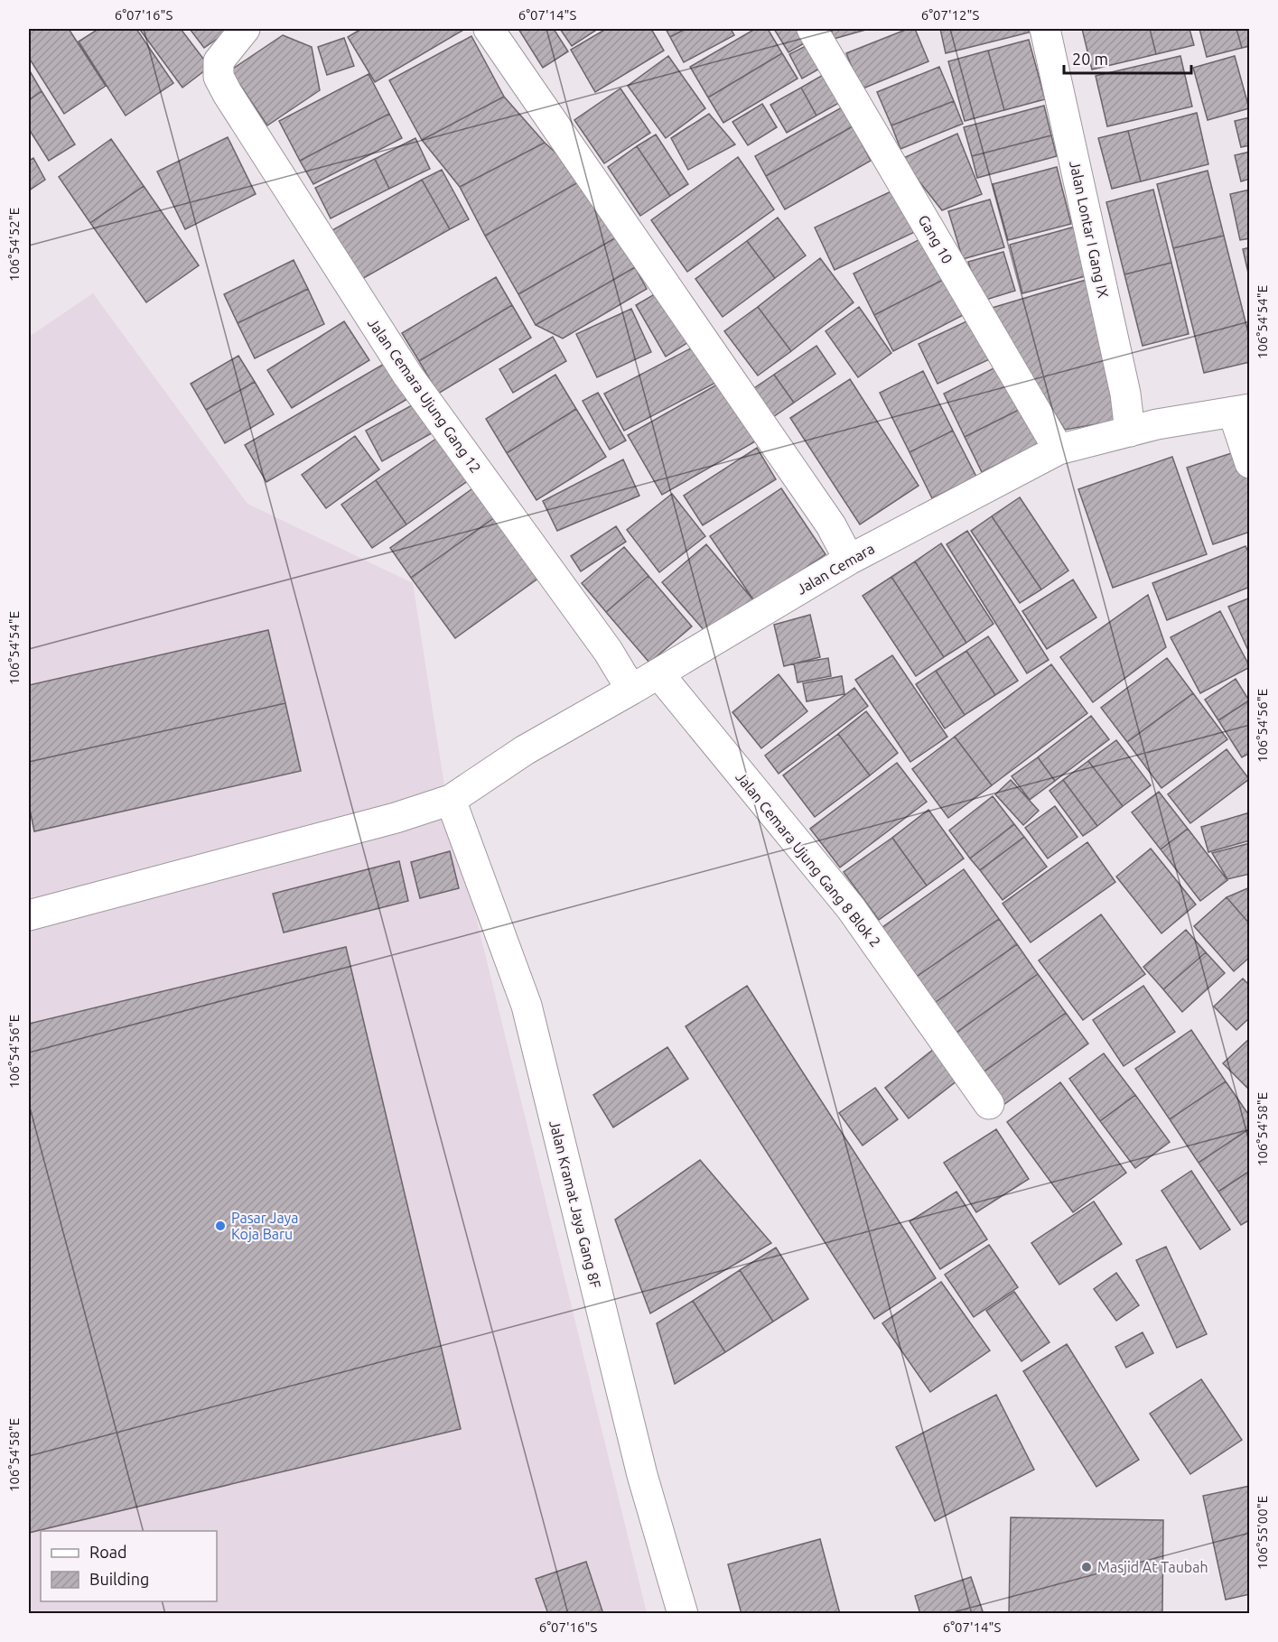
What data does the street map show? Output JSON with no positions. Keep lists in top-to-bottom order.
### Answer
{
  "streets": {
    "street": [
      "Jalan Lontar I Gang IX",
      "Gang 10",
      "Jalan Cemara Ujung Gang 12",
      "Jalan Cemara",
      "Jalan Cemara Ujung Gang 8 Blok 2",
      "Jalan Kramat Jaya Gang 8F"
    ]
  },
  "crossings": [
    ["Jalan Lontar I Gang IX", "Jalan Cemara"],
    ["Gang 10", "Jalan Cemara"],
    ["Jalan Cemara Ujung Gang 12", "Jalan Cemara"],
    ["Jalan Cemara", "Jalan Cemara Ujung Gang 8 Blok 2"],
    ["Jalan Cemara", "Jalan Kramat Jaya Gang 8F"]
  ],
  "places": ["Pasar Jaya Koja Baru", "Masjid At Taubah"],
  "legend": ["Road", "Building"],
  "scale_bar": "20 m",
  "coordinates": [
    "6°07'16\"S",
    "6°07'14\"S",
    "6°07'12\"S",
    "106°54'52\"E",
    "106°54'54\"E",
    "106°54'56\"E",
    "106°54'58\"E",
    "106°55'00\"E"
  ]
}
